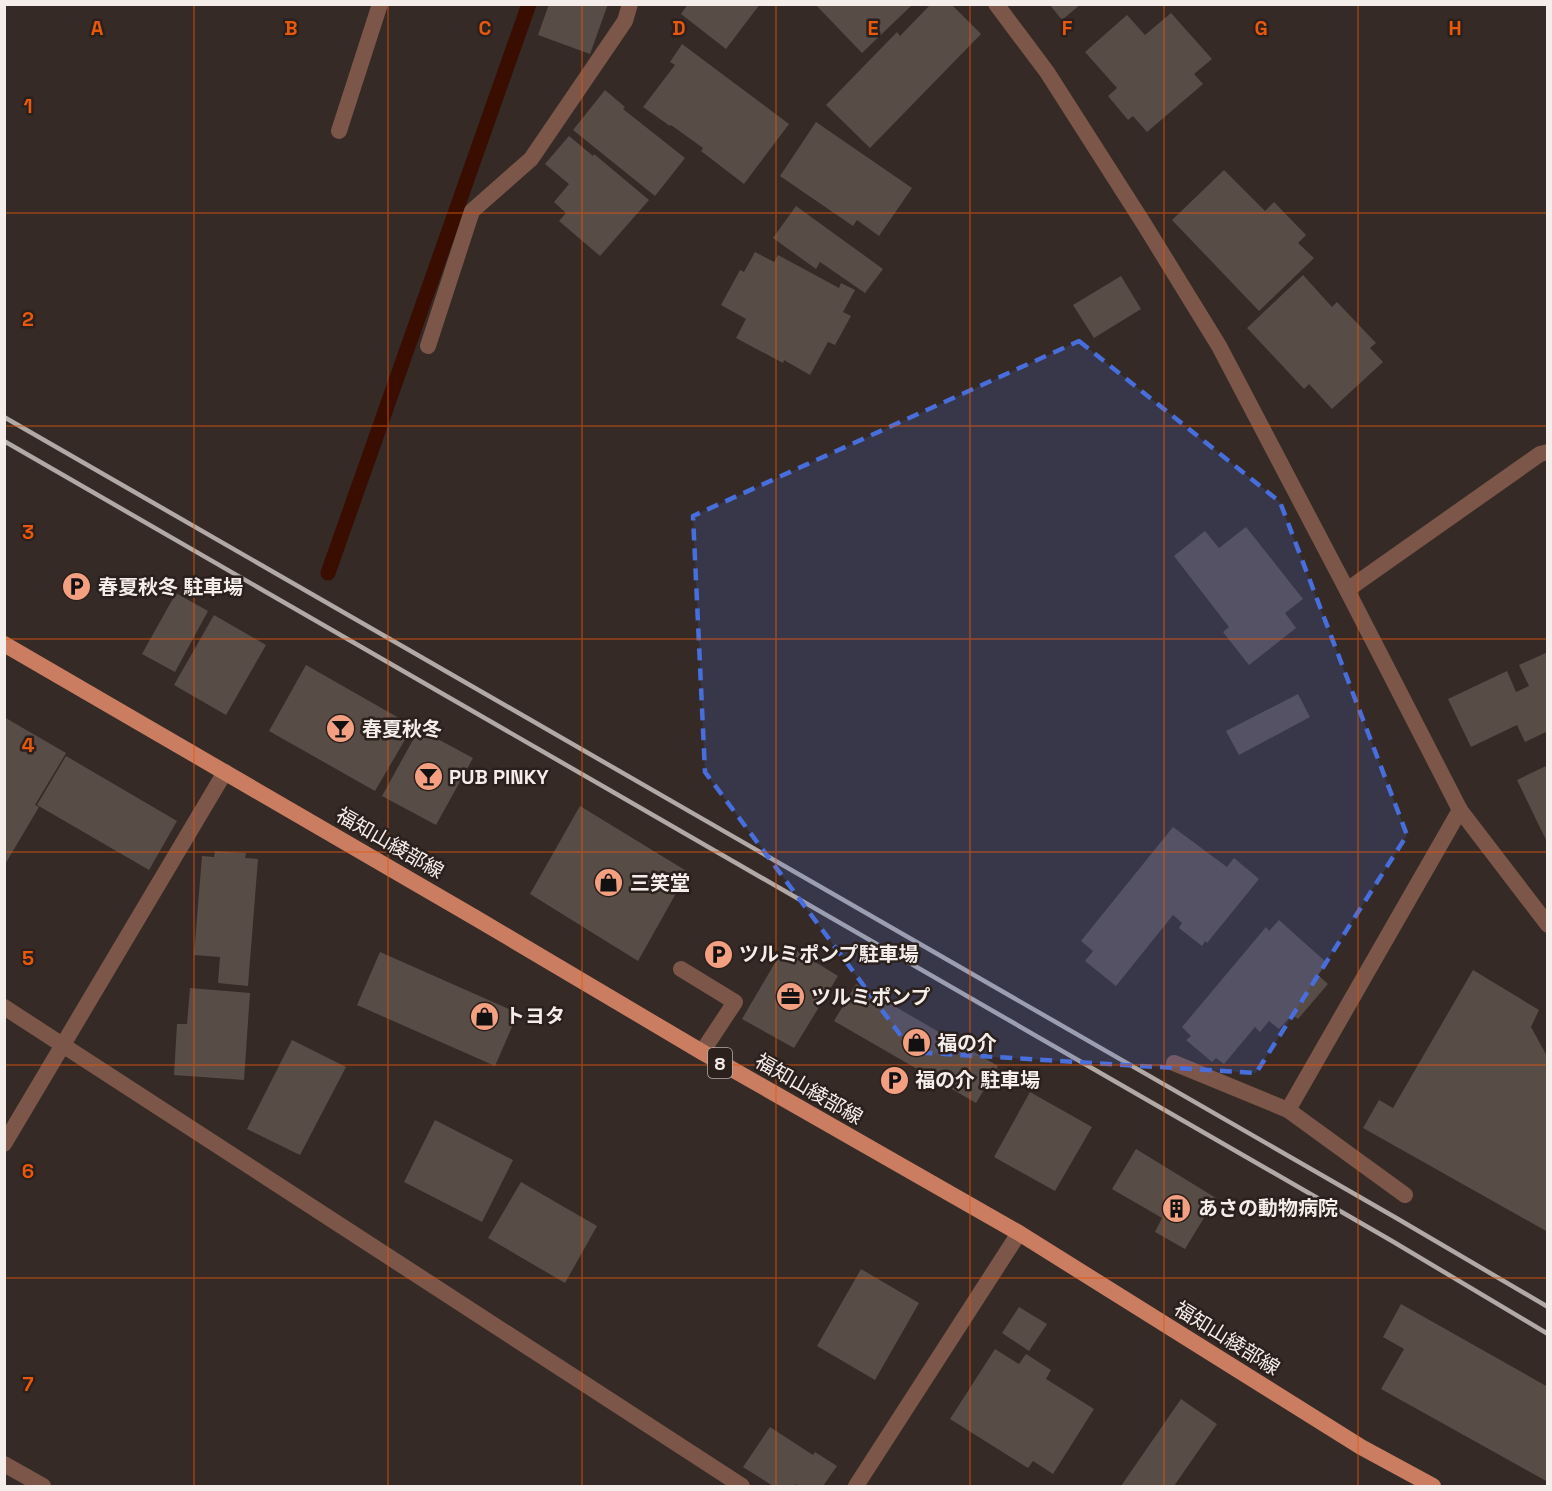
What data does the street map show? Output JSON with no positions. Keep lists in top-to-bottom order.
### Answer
{
  "streets": {
    "main road": ["福知山綾部線", "8"]
  },
  "places": {
    "parking": ["春夏秋冬 駐車場", "ツルミポンプ駐車場", "福の介 駐車場"],
    "bar": ["春夏秋冬", "PUB PINKY"],
    "shop": ["三笑堂", "トヨタ", "福の介"],
    "office": ["ツルミポンプ"],
    "building": ["あさの動物病院"]
  },
  "grid": {
    "columns": [
      "A",
      "B",
      "C",
      "D",
      "E",
      "F",
      "G",
      "H"
    ],
    "rows": [
      "1",
      "2",
      "3",
      "4",
      "5",
      "6",
      "7"
    ]
  }
}
